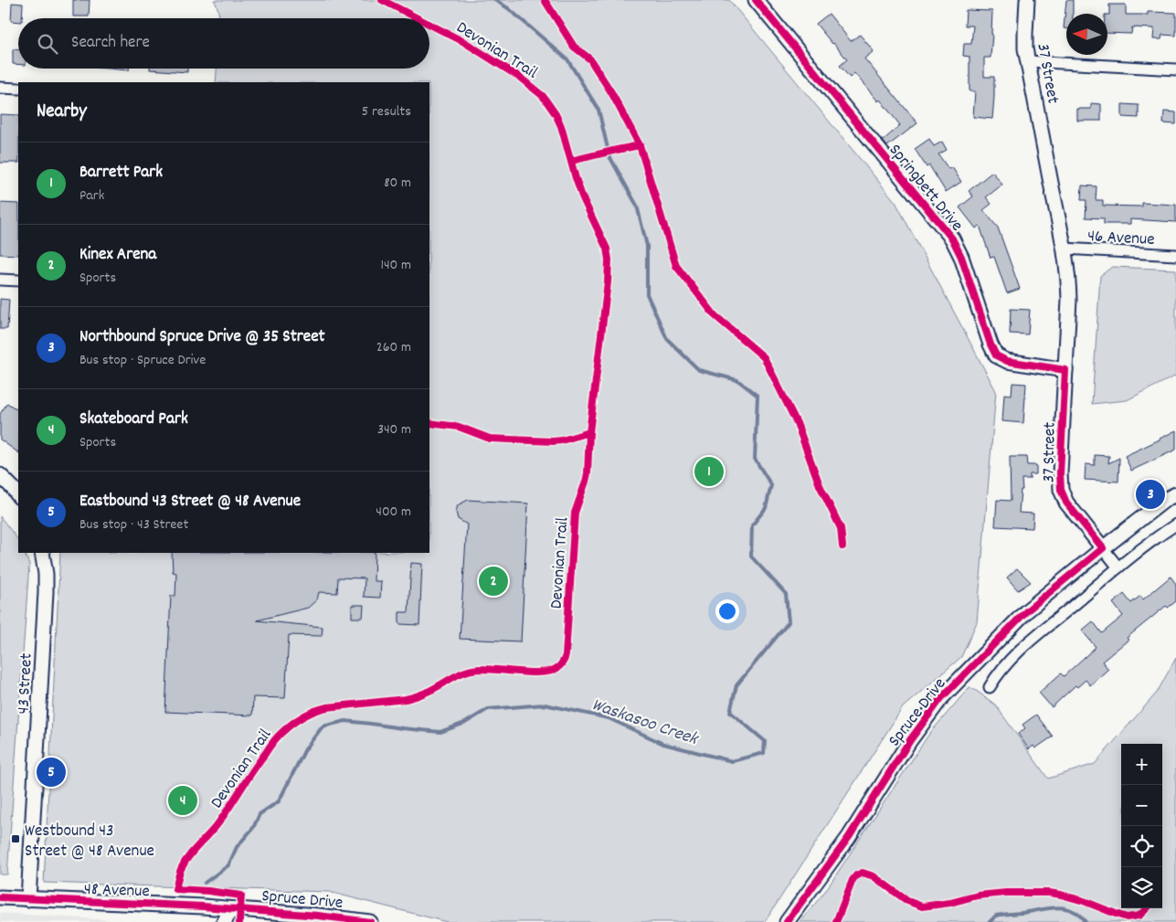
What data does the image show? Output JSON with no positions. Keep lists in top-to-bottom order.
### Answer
{
  "streets": {
    "street": [
      "37 Street",
      "Springbett Drive",
      "46 Avenue",
      "43 Street",
      "Spruce Drive",
      "48 Avenue"
    ],
    "cycle path": ["Devonian Trail"]
  },
  "crossings": [
    ["37 Street", "Springbett Drive"],
    ["37 Street", "46 Avenue"],
    ["37 Street", "Spruce Drive"],
    ["43 Street", "48 Avenue"],
    ["Spruce Drive", "48 Avenue"]
  ],
  "water": ["Waskasoo Creek"],
  "places": {
    "transit": ["Westbound 43 Street @ 48 Avenue"]
  },
  "north": "left",
  "page": {
    "search": "Search here",
    "heading": ["Nearby", "5 results"],
    "list": [
      {
        "mark": "1",
        "name": "Barrett Park",
        "note": "Park",
        "value": "80 m"
      },
      {
        "mark": "2",
        "name": "Kinex Arena",
        "note": "Sports",
        "value": "140 m"
      },
      {
        "mark": "3",
        "name": "Northbound Spruce Drive @ 35 Street",
        "note": "Bus stop · Spruce Drive",
        "value": "260 m"
      },
      {
        "mark": "4",
        "name": "Skateboard Park",
        "note": "Sports",
        "value": "340 m"
      },
      {
        "mark": "5",
        "name": "Eastbound 43 Street @ 48 Avenue",
        "note": "Bus stop · 43 Street",
        "value": "400 m"
      }
    ],
    "pins": [
      "1",
      "3",
      "2",
      "5",
      "4"
    ],
    "map_buttons": ["+", "−"]
  }
}
